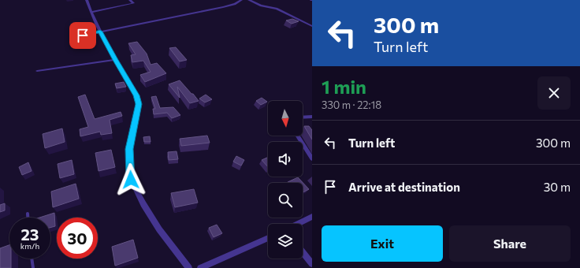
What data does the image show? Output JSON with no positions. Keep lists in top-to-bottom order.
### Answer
{
  "north": "bottom",
  "page": {
    "turn": ["300 m", "Turn left"],
    "heading": ["1 min", "330 m · 22:18"],
    "list": [
      {
        "name": "Turn left",
        "value": "300 m"
      },
      {
        "name": "Arrive at destination",
        "value": "30 m"
      }
    ],
    "speed": "23 km/h",
    "limit": "30",
    "buttons": ["Exit", "Share"]
  }
}
